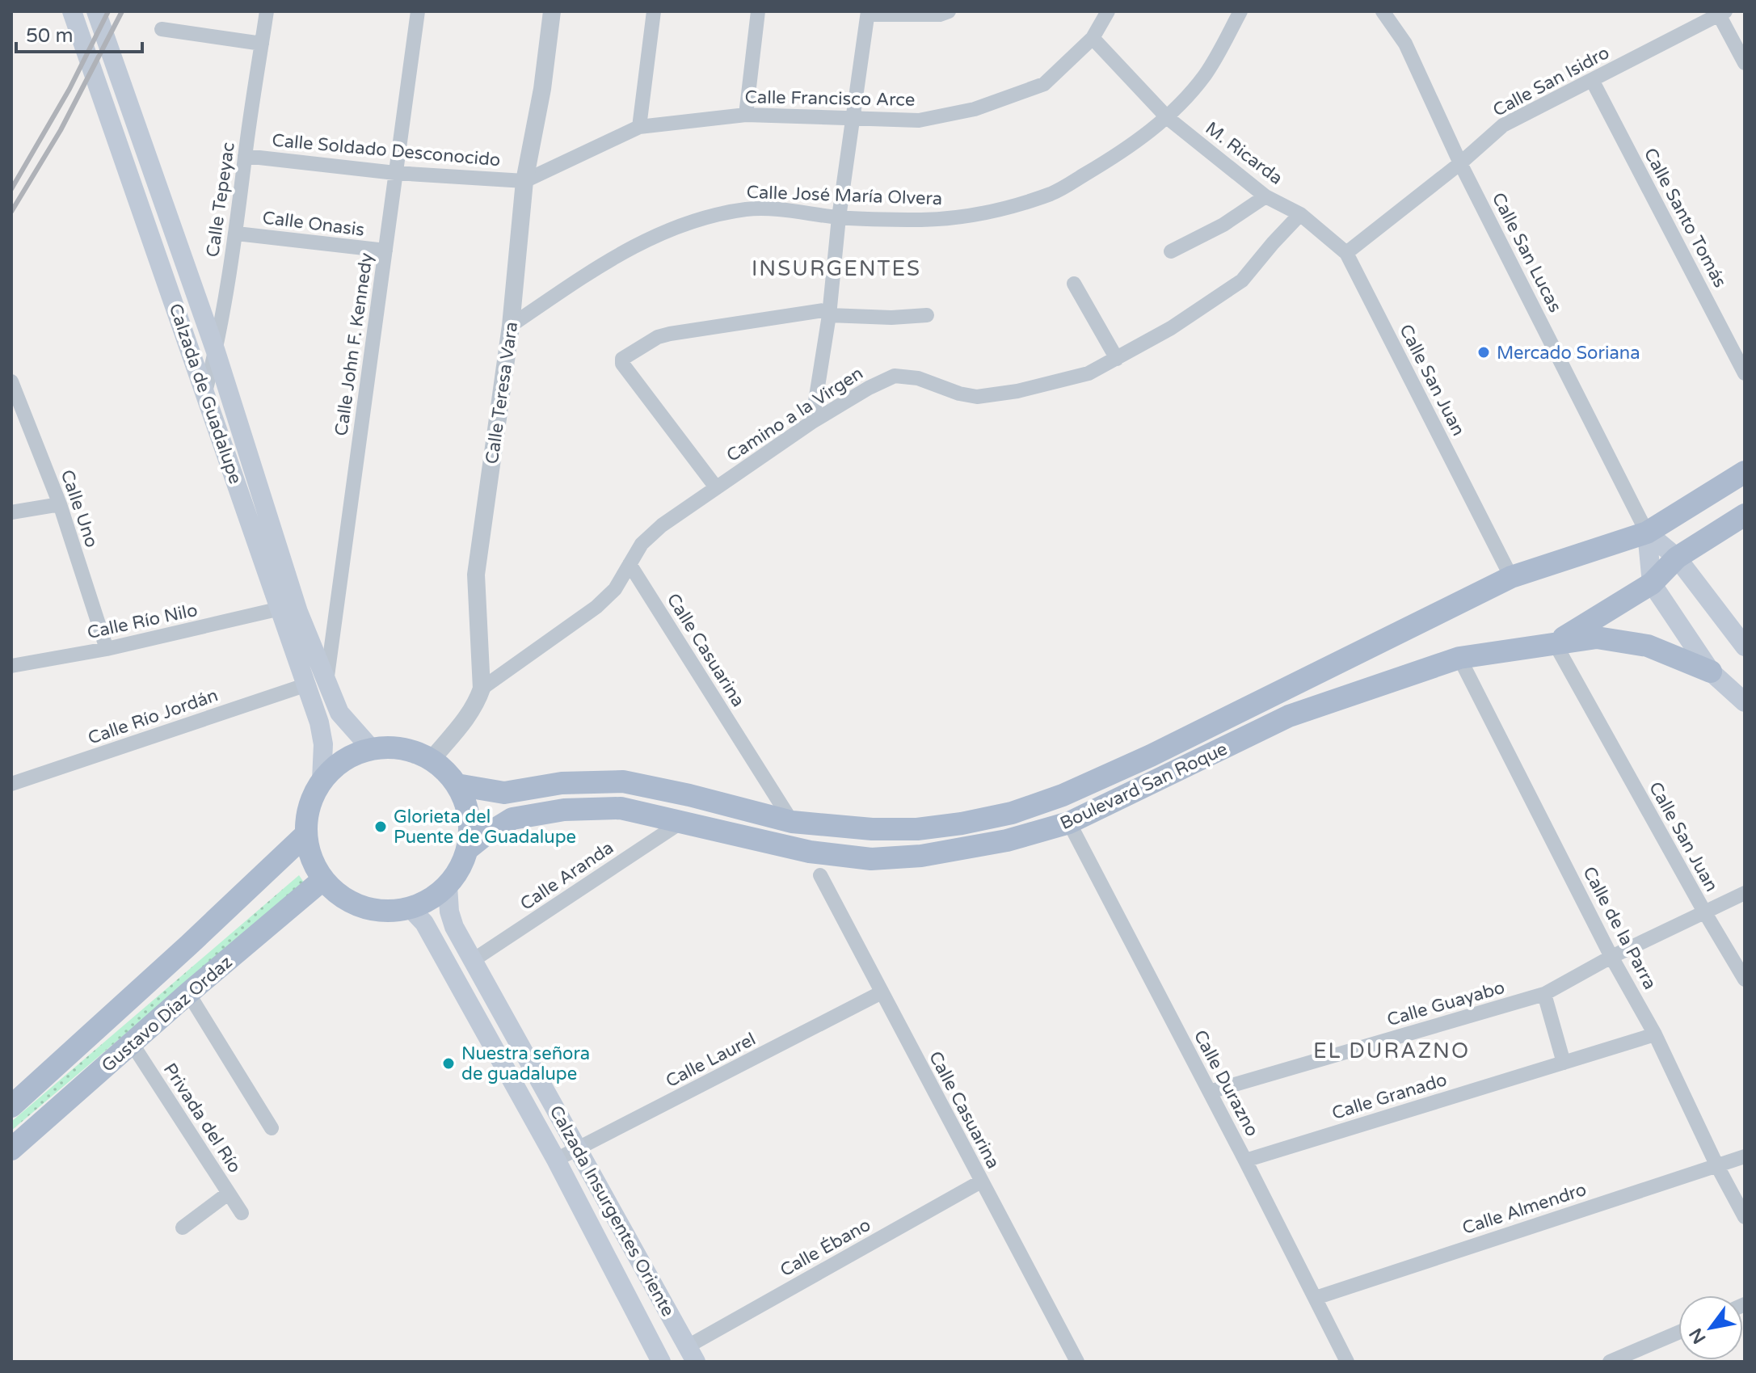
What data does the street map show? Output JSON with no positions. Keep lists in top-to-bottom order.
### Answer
{
  "streets": {
    "main road": [
      "Calzada de Guadalupe",
      "Boulevard San Roque",
      "Gustavo Díaz Ordaz",
      "Calzada Insurgentes Oriente"
    ],
    "street": [
      "Calle San Isidro",
      "Calle Francisco Arce",
      "Calle Soldado Desconocido",
      "M. Ricarda",
      "Calle José María Olvera",
      "Calle Tepeyac",
      "Calle Santo Tomás",
      "Calle Onasis",
      "Calle San Lucas",
      "Calle John F. Kennedy",
      "Calle San Juan",
      "Calle Teresa Vara",
      "Camino a la Virgen",
      "Calle Uno",
      "Calle Río Nilo",
      "Calle Casuarina",
      "Calle Río Jordán",
      "Calle Aranda",
      "Calle de la Parra",
      "Calle Guayabo",
      "Calle Laurel",
      "Calle Durazno",
      "Calle Granado",
      "Privada del Río",
      "Calle Almendro",
      "Calle Ébano"
    ]
  },
  "crossings": [
    ["Calle San Isidro", "Calle Santo Tomás"],
    ["Calle San Isidro", "Calle San Lucas"],
    ["Calle San Isidro", "Calle San Juan"],
    ["Calle Francisco Arce", "Calle Soldado Desconocido"],
    ["Calle Francisco Arce", "M. Ricarda"],
    ["Calle Francisco Arce", "Calle Teresa Vara"],
    ["Calle Soldado Desconocido", "Calle Tepeyac"],
    ["Calle Soldado Desconocido", "Calle John F. Kennedy"],
    ["Calle Soldado Desconocido", "Calle Teresa Vara"],
    ["M. Ricarda", "Calle José María Olvera"],
    ["M. Ricarda", "Calle San Juan"],
    ["M. Ricarda", "Camino a la Virgen"],
    ["Calle José María Olvera", "Calle Teresa Vara"],
    ["Calle Tepeyac", "Calle Onasis"],
    ["Calle Tepeyac", "Calzada de Guadalupe"],
    ["Calle Onasis", "Calle John F. Kennedy"],
    ["Calle San Lucas", "Boulevard San Roque"],
    ["Calle John F. Kennedy", "Calzada de Guadalupe"],
    ["Calle John F. Kennedy", "Calle Río Jordán"],
    ["Calle San Juan", "Camino a la Virgen"],
    ["Calle San Juan", "Boulevard San Roque"],
    ["Calle San Juan", "Calle Guayabo"],
    ["Calle Teresa Vara", "Calzada de Guadalupe"],
    ["Calle Teresa Vara", "Camino a la Virgen"],
    ["Calle Teresa Vara", "Boulevard San Roque"],
    ["Calle Teresa Vara", "Gustavo Díaz Ordaz"],
    ["Calle Teresa Vara", "Calzada Insurgentes Oriente"],
    ["Calzada de Guadalupe", "Calle Río Nilo"],
    ["Calzada de Guadalupe", "Calle Río Jordán"],
    ["Calzada de Guadalupe", "Boulevard San Roque"],
    ["Calzada de Guadalupe", "Gustavo Díaz Ordaz"],
    ["Calzada de Guadalupe", "Calzada Insurgentes Oriente"],
    ["Camino a la Virgen", "Calle Casuarina"],
    ["Calle Uno", "Calle Río Nilo"],
    ["Calle Casuarina", "Boulevard San Roque"],
    ["Calle Casuarina", "Calle Laurel"],
    ["Calle Casuarina", "Calle Ébano"],
    ["Boulevard San Roque", "Calle Aranda"],
    ["Boulevard San Roque", "Calle de la Parra"],
    ["Boulevard San Roque", "Gustavo Díaz Ordaz"],
    ["Boulevard San Roque", "Calle Durazno"],
    ["Boulevard San Roque", "Calzada Insurgentes Oriente"],
    ["Calle Aranda", "Calzada Insurgentes Oriente"],
    ["Calle de la Parra", "Calle Guayabo"],
    ["Calle de la Parra", "Calle Granado"],
    ["Calle de la Parra", "Calle Almendro"],
    ["Calle Guayabo", "Calle Durazno"],
    ["Gustavo Díaz Ordaz", "Privada del Río"],
    ["Gustavo Díaz Ordaz", "Calzada Insurgentes Oriente"],
    ["Calle Laurel", "Calzada Insurgentes Oriente"],
    ["Calle Durazno", "Calle Granado"],
    ["Calle Durazno", "Calle Almendro"],
    ["Calzada Insurgentes Oriente", "Calle Ébano"]
  ],
  "districts": ["INSURGENTES", "EL DURAZNO"],
  "places": ["Mercado Soriana", "Glorieta del Puente de Guadalupe", "Nuestra señora de guadalupe"],
  "scale_bar": "50 m",
  "north": "bottom left"
}
